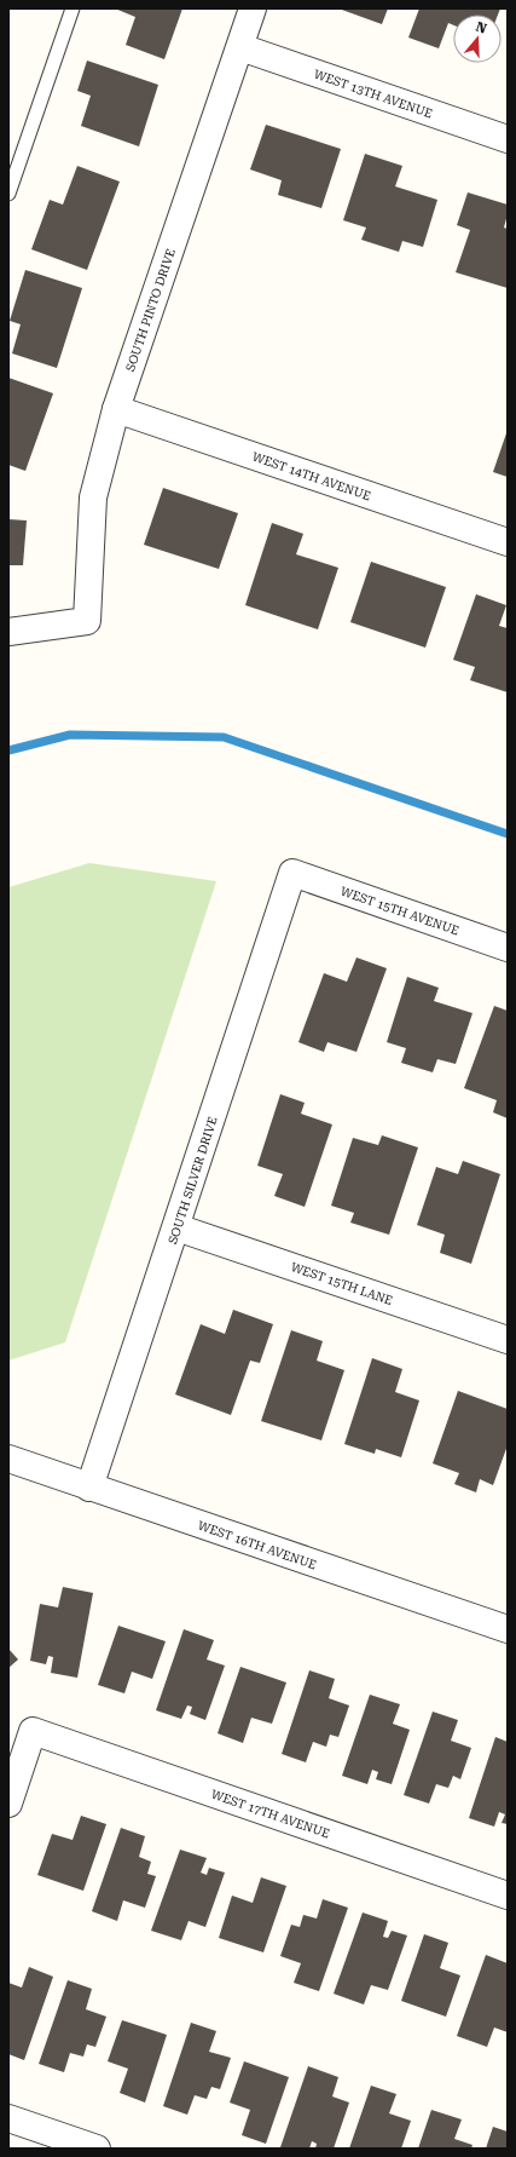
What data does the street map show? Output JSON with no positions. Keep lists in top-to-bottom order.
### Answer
{
  "streets": {
    "street": [
      "WEST 13TH AVENUE",
      "SOUTH PINTO DRIVE",
      "WEST 14TH AVENUE",
      "WEST 15TH AVENUE",
      "SOUTH SILVER DRIVE",
      "WEST 15TH LANE",
      "WEST 16TH AVENUE",
      "WEST 17TH AVENUE"
    ]
  },
  "crossings": [
    ["WEST 13TH AVENUE", "SOUTH PINTO DRIVE"],
    ["SOUTH PINTO DRIVE", "WEST 14TH AVENUE"],
    ["WEST 15TH AVENUE", "SOUTH SILVER DRIVE"],
    ["SOUTH SILVER DRIVE", "WEST 15TH LANE"],
    ["SOUTH SILVER DRIVE", "WEST 16TH AVENUE"]
  ],
  "north": "top"
}
